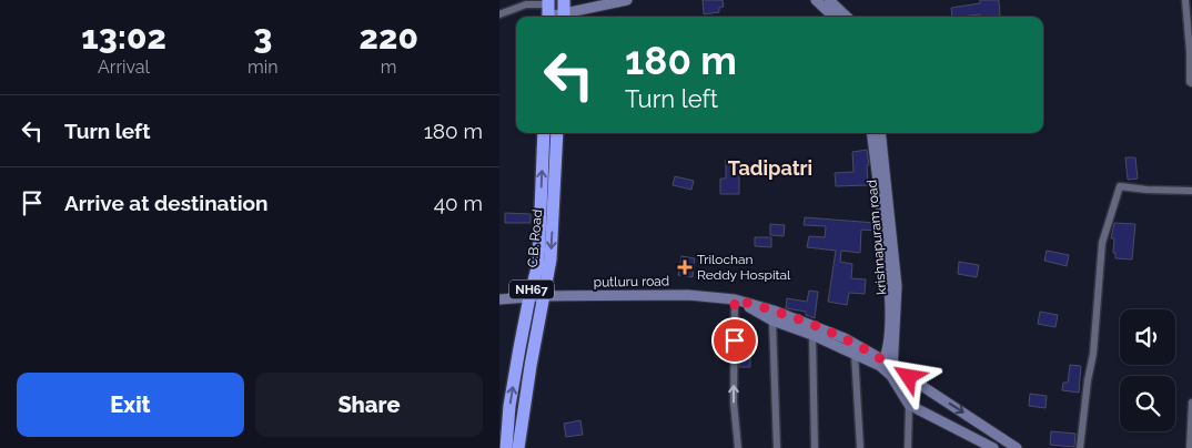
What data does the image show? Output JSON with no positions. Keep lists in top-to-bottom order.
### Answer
{
  "streets": {
    "highway": ["C.B. Road", "NH67"],
    "main road": ["krishnapuram road", "putluru road"]
  },
  "crossings": [
    ["C.B. Road", "putluru road"],
    ["putluru road", "NH67"]
  ],
  "districts": ["Tadipatri"],
  "places": {
    "health": ["Trilochan Reddy Hospital"]
  },
  "page": {
    "eta": [
      "13:02",
      "Arrival",
      "3",
      "min",
      "220",
      "m"
    ],
    "turn": ["180 m", "Turn left"],
    "list": [
      {
        "name": "Turn left",
        "value": "180 m"
      },
      {
        "name": "Arrive at destination",
        "value": "40 m"
      }
    ],
    "buttons": ["Exit", "Share"]
  }
}
